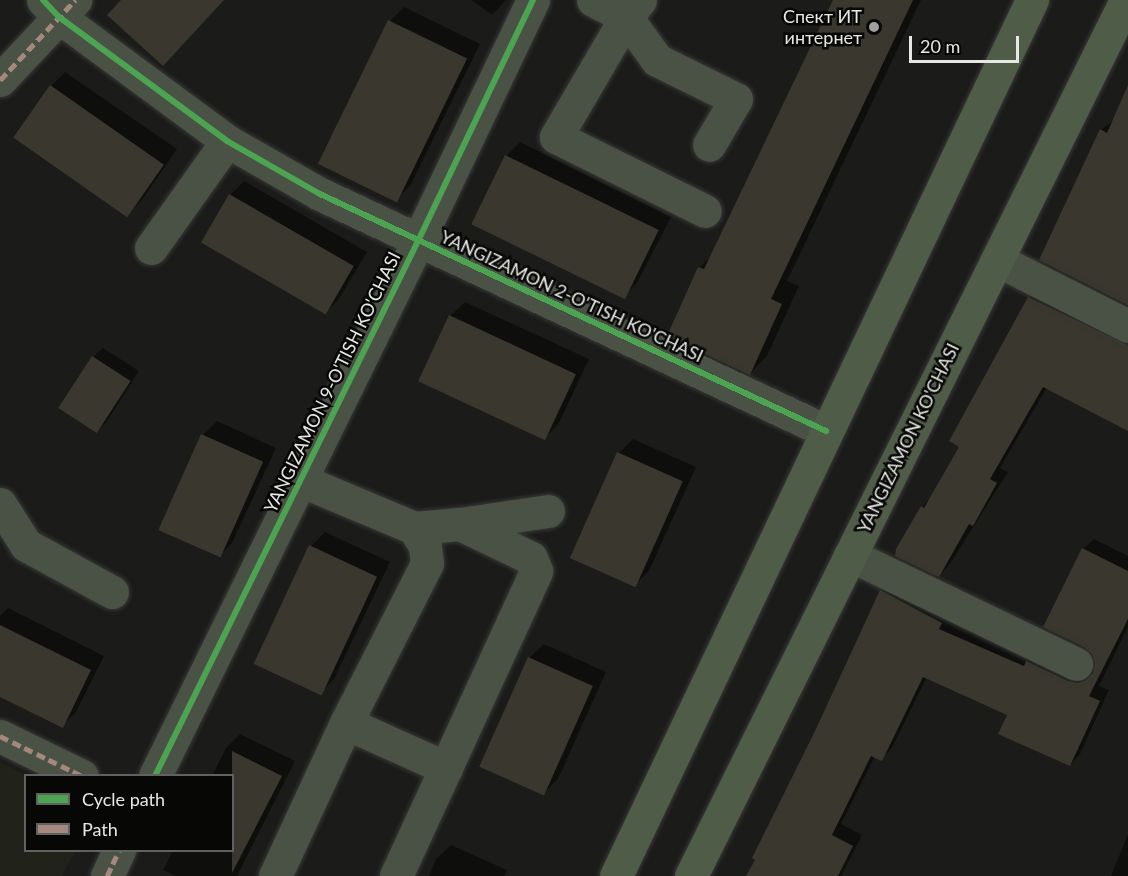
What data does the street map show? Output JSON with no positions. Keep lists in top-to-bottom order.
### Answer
{
  "streets": {
    "main road": ["YANGIZAMON KO'CHASI"],
    "street": ["YANGIZAMON 2-O'TISH KO'CHASI", "YANGIZAMON 9-O'TISH KO'CHASI"]
  },
  "crossings": [
    ["YANGIZAMON 2-O'TISH KO'CHASI", "YANGIZAMON 9-O'TISH KO'CHASI"]
  ],
  "places": ["Спект ИТ интернет"],
  "legend": ["Cycle path", "Path"],
  "scale_bar": "20 m"
}
